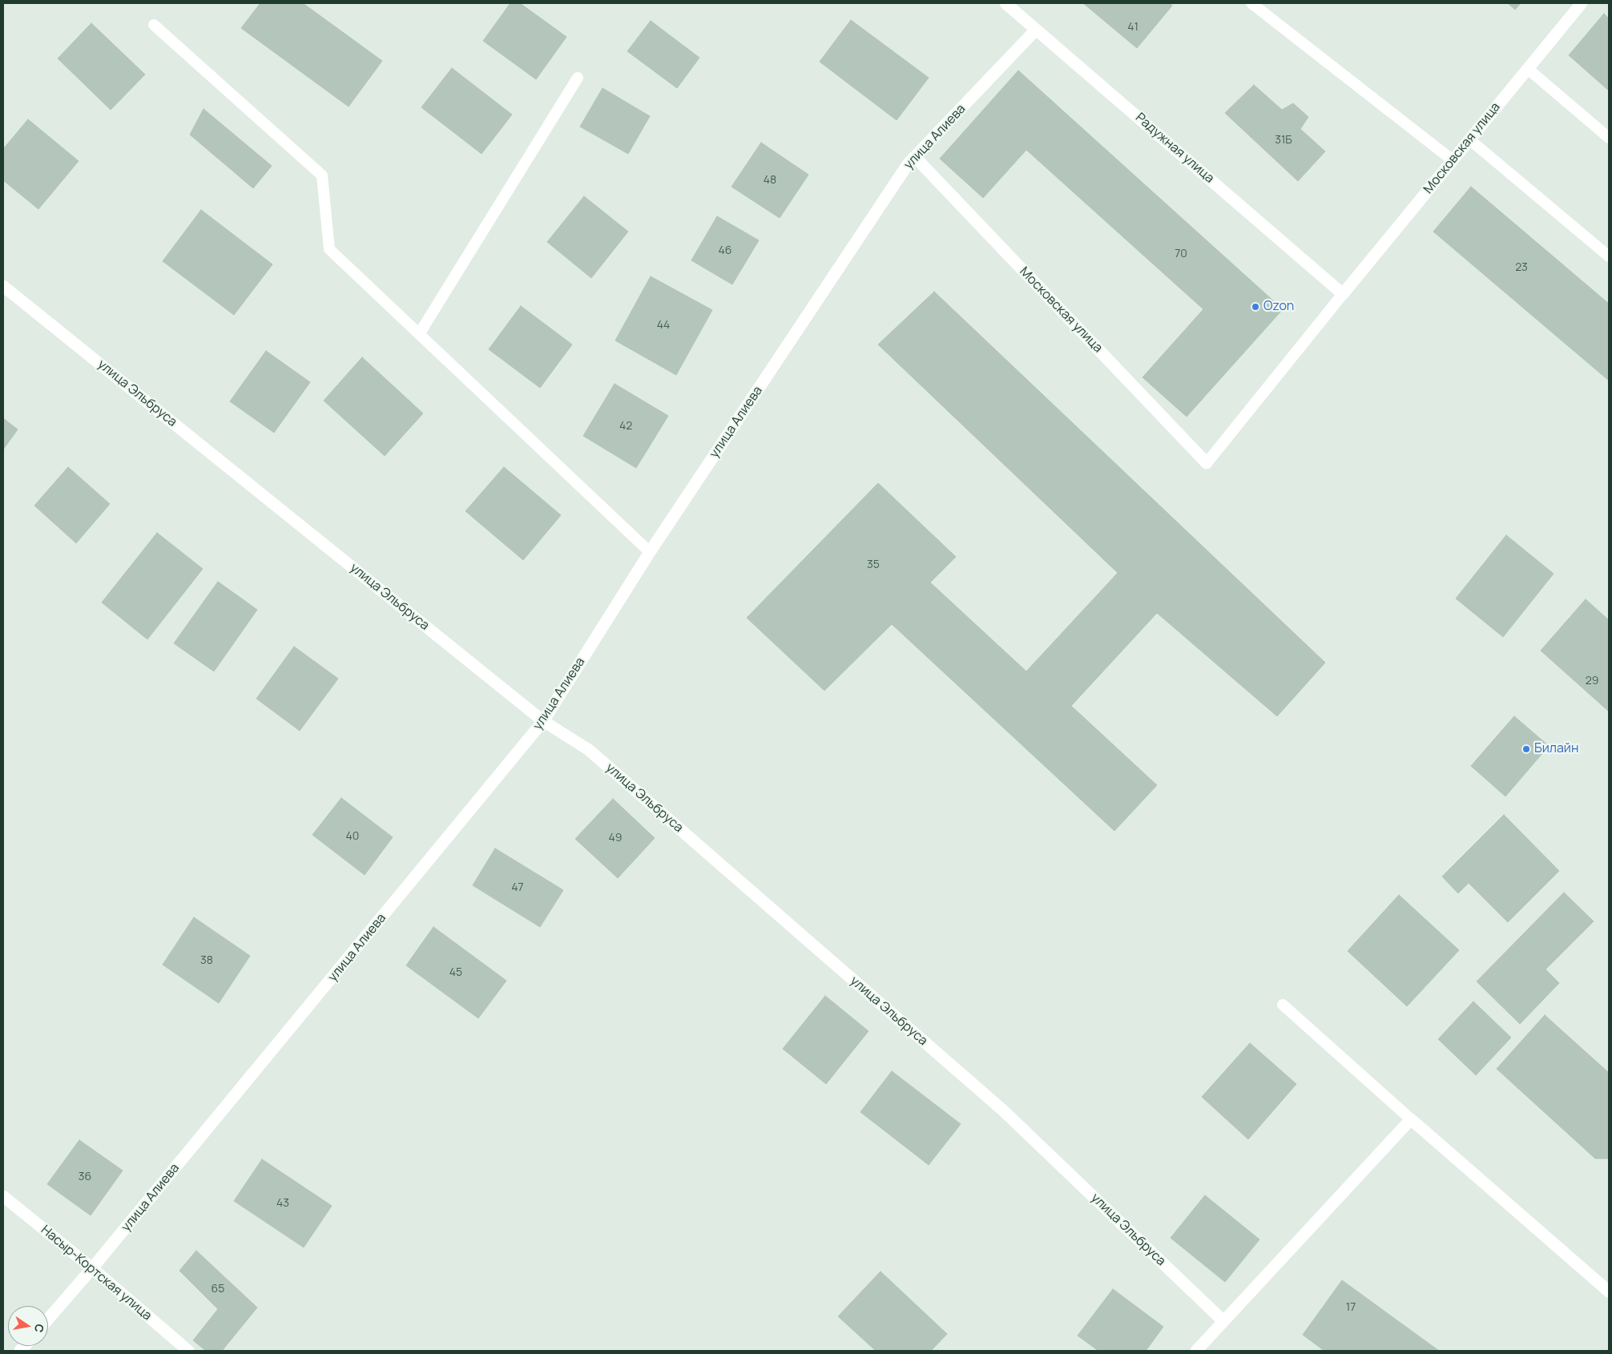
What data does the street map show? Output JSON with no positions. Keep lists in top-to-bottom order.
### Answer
{
  "streets": {
    "street": [
      "улица Алиева",
      "Радужная улица",
      "Московская улица",
      "улица Эльбруса",
      "Насыр-Кортская улица"
    ]
  },
  "crossings": [
    ["улица Алиева", "Радужная улица"],
    ["улица Алиева", "Московская улица"],
    ["улица Алиева", "улица Эльбруса"],
    ["улица Алиева", "Насыр-Кортская улица"],
    ["Радужная улица", "Московская улица"]
  ],
  "places": ["Ozon", "Билайн"],
  "house_numbers": [
    "41",
    "31Б",
    "48",
    "46",
    "70",
    "23",
    "44",
    "42",
    "35",
    "29",
    "40",
    "49",
    "47",
    "38",
    "45",
    "36",
    "43",
    "65",
    "17"
  ],
  "north": "right"
}
